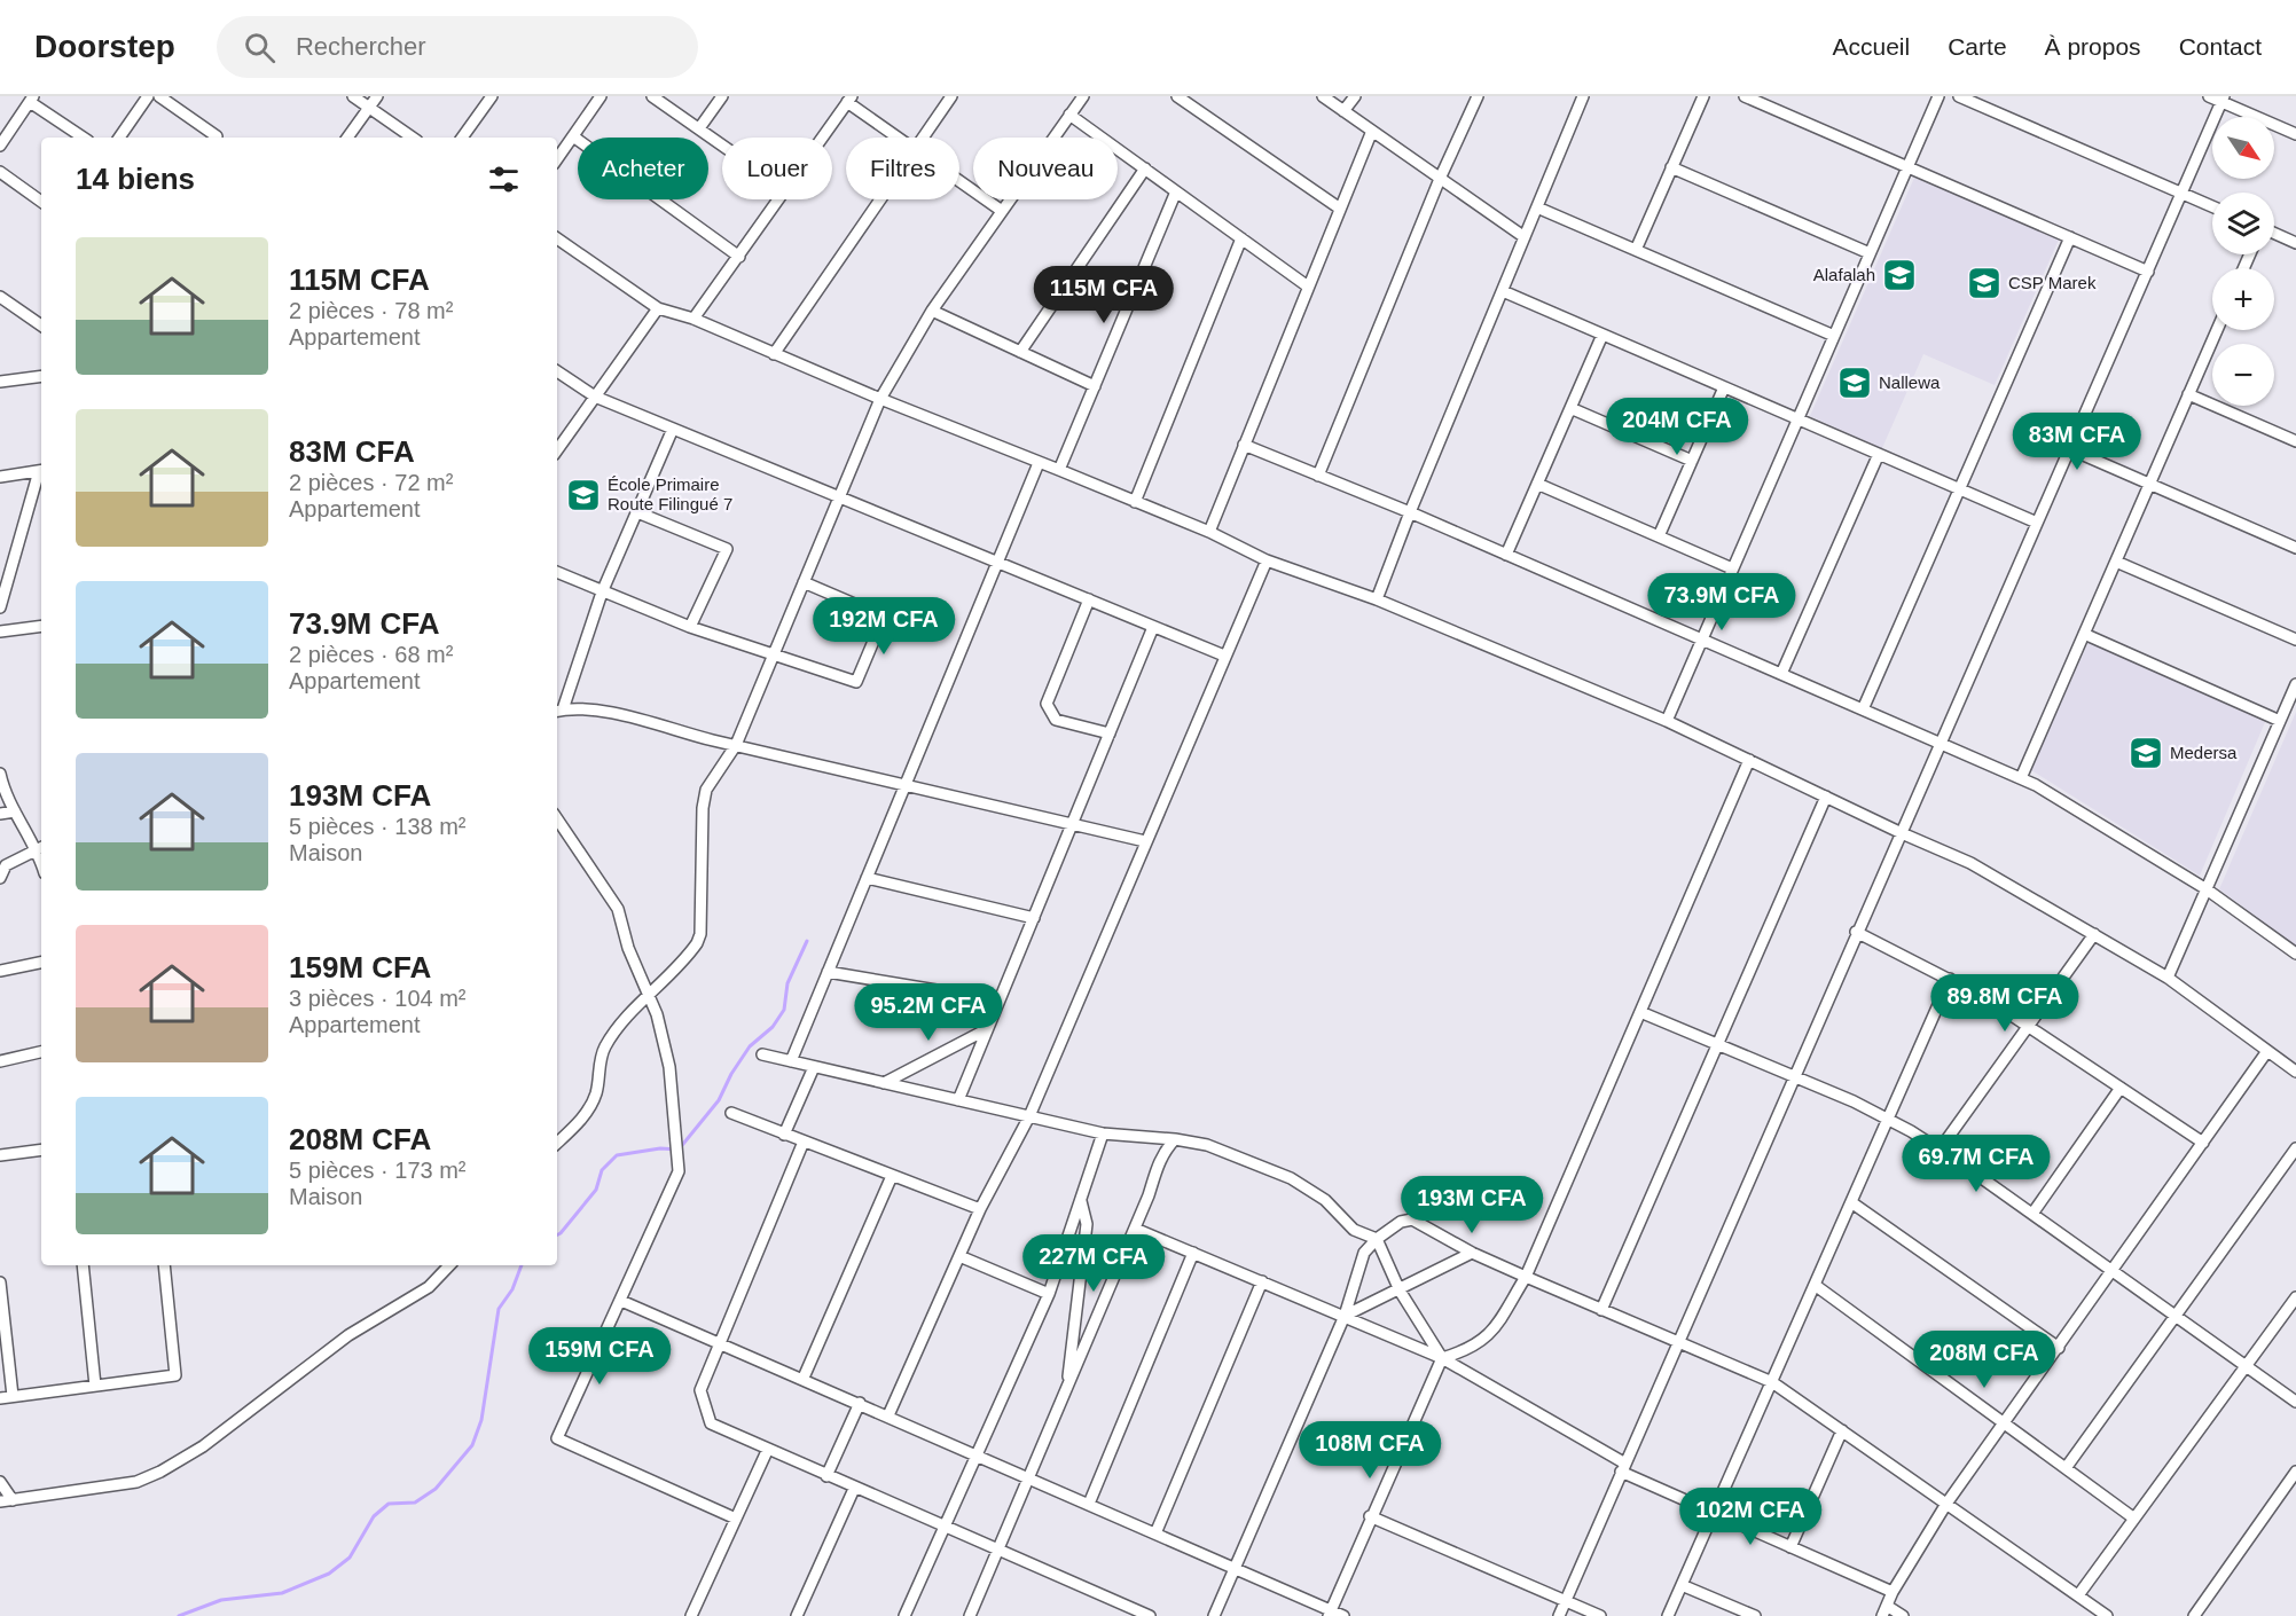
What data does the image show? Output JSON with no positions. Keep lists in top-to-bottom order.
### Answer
{
  "places": {
    "school or university": [
      "Alafalah",
      "CSP Marek",
      "Nallewa",
      "École Primaire Route Filingué 7",
      "Medersa"
    ]
  },
  "north": "bottom right",
  "page": {
    "header": "Doorstep",
    "search": "Rechercher",
    "nav": [
      "Accueil",
      "Carte",
      "À propos",
      "Contact"
    ],
    "map_buttons": ["+", "−"],
    "chip": [
      "Acheter",
      "Louer",
      "Filtres",
      "Nouveau"
    ],
    "heading": "14 biens",
    "list": [
      {
        "name": "115M CFA",
        "note": "2 pièces · 78 m² · Appartement"
      },
      {
        "name": "83M CFA",
        "note": "2 pièces · 72 m² · Appartement"
      },
      {
        "name": "73.9M CFA",
        "note": "2 pièces · 68 m² · Appartement"
      },
      {
        "name": "193M CFA",
        "note": "5 pièces · 138 m² · Maison"
      },
      {
        "name": "159M CFA",
        "note": "3 pièces · 104 m² · Appartement"
      },
      {
        "name": "208M CFA",
        "note": "5 pièces · 173 m² · Maison"
      }
    ],
    "price": [
      "115M CFA",
      "204M CFA",
      "83M CFA",
      "73.9M CFA",
      "192M CFA",
      "89.8M CFA",
      "95.2M CFA",
      "69.7M CFA",
      "193M CFA",
      "227M CFA",
      "159M CFA",
      "208M CFA",
      "108M CFA",
      "102M CFA"
    ]
  }
}
